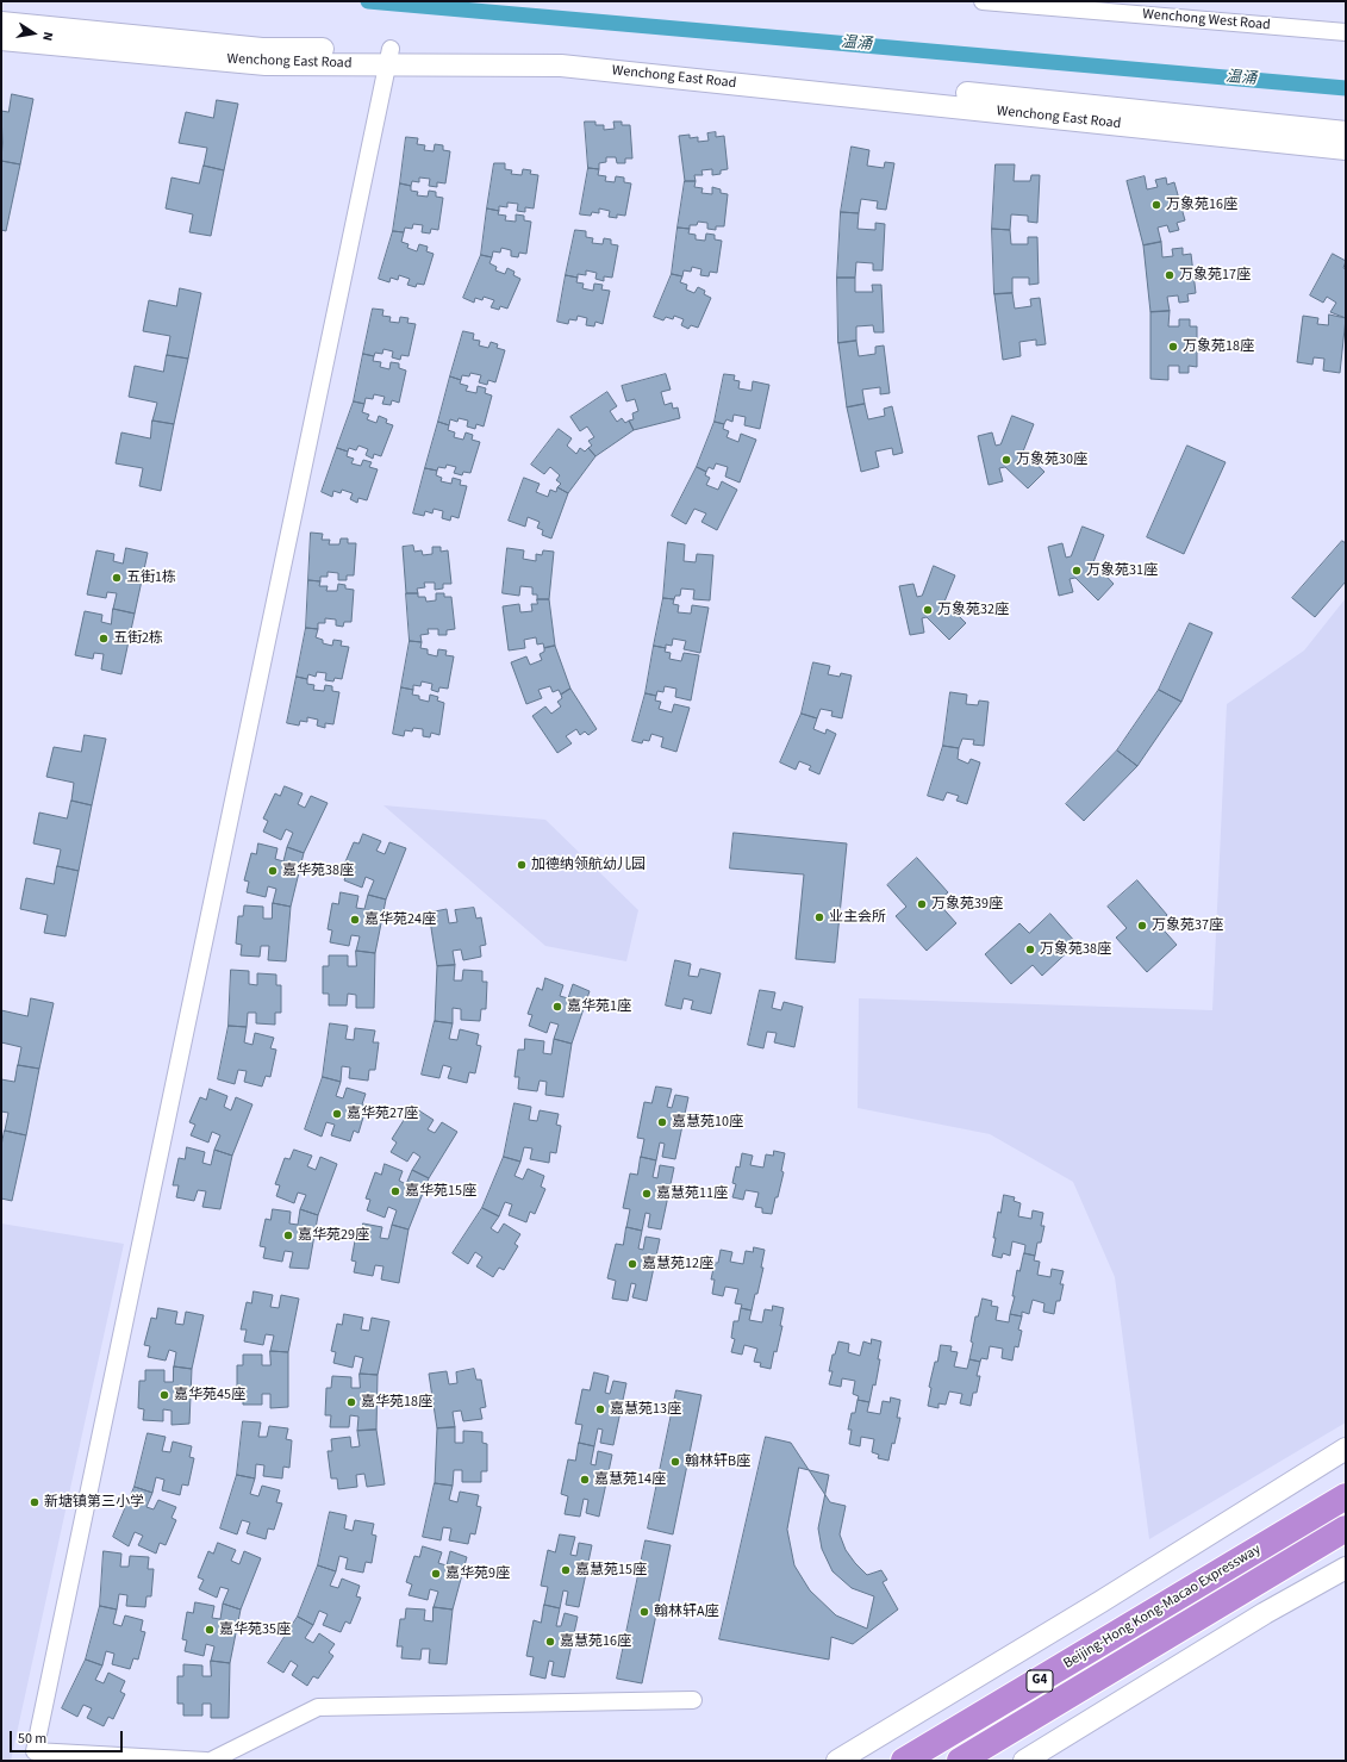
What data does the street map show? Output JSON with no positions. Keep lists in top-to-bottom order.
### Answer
{
  "streets": {
    "highway": ["Beijing-Hong Kong-Macao Expressway", "G4"],
    "street": ["Wenchong West Road", "Wenchong East Road"]
  },
  "water": ["温涌"],
  "places": [
    "万象苑16座",
    "万象苑17座",
    "万象苑18座",
    "万象苑30座",
    "万象苑31座",
    "五街1栋",
    "万象苑32座",
    "五街2栋",
    "加德纳领航幼儿园",
    "嘉华苑38座",
    "万象苑39座",
    "业主会所",
    "嘉华苑24座",
    "万象苑37座",
    "万象苑38座",
    "嘉华苑1座",
    "嘉华苑27座",
    "嘉慧苑10座",
    "嘉华苑15座",
    "嘉慧苑11座",
    "嘉华苑29座",
    "嘉慧苑12座",
    "嘉华苑45座",
    "嘉华苑18座",
    "嘉慧苑13座",
    "翰林轩B座",
    "嘉慧苑14座",
    "新塘镇第三小学",
    "嘉慧苑15座",
    "嘉华苑9座",
    "翰林轩A座",
    "嘉华苑35座",
    "嘉慧苑16座"
  ],
  "scale_bar": "50 m",
  "north": "right"
}
